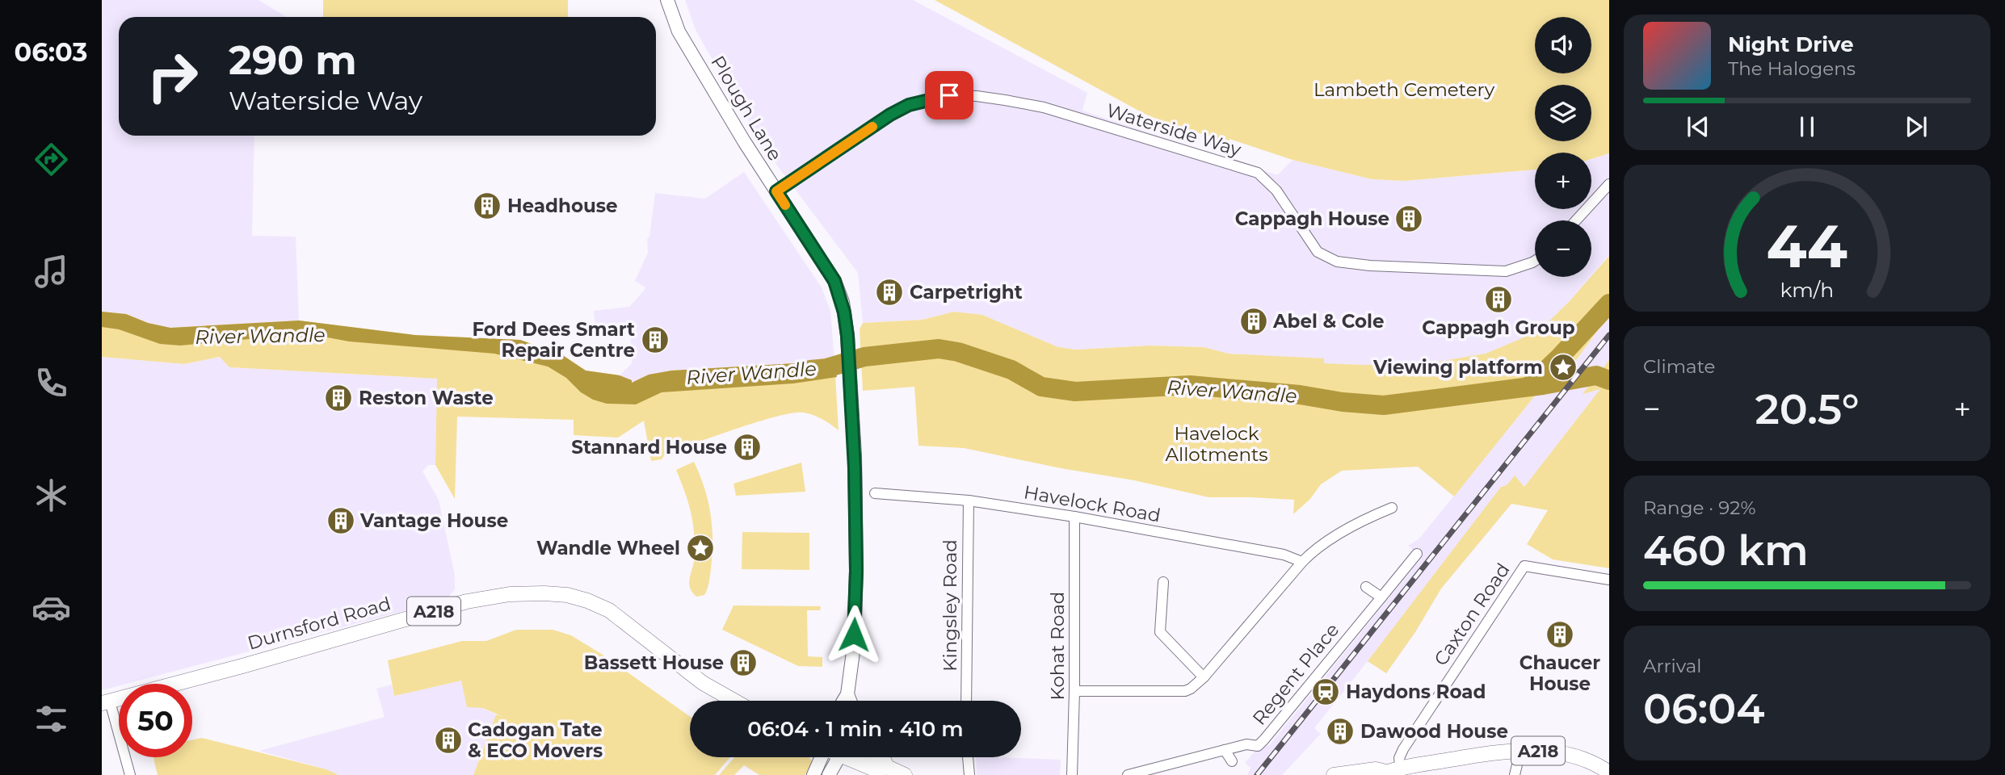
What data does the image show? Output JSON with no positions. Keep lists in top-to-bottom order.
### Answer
{
  "streets": {
    "main road": ["Plough Lane", "A218", "Durnsford Road"],
    "street": [
      "Waterside Way",
      "Havelock Road",
      "Kingsley Road",
      "Caxton Road",
      "Kohat Road",
      "Regent Place"
    ]
  },
  "crossings": [
    ["Plough Lane", "Waterside Way"],
    ["Havelock Road", "Kingsley Road"],
    ["Havelock Road", "Kohat Road"],
    ["A218", "Caxton Road"]
  ],
  "water": ["River Wandle"],
  "parks": ["Lambeth Cemetery", "Havelock Allotments"],
  "places": {
    "building": [
      "Headhouse",
      "Cappagh House",
      "Carpetright",
      "Cappagh Group",
      "Abel & Cole",
      "Ford Dees Smart Repair Centre",
      "Reston Waste",
      "Stannard House",
      "Vantage House",
      "Chaucer House",
      "Bassett House",
      "Dawood House",
      "Cadogan Tate & ECO Movers"
    ],
    "place": ["Viewing platform", "Wandle Wheel"],
    "station": ["Haydons Road"]
  },
  "page": {
    "tabs": "06:03",
    "map_buttons": ["+", "−"],
    "turn": ["290 m", "Waterside Way"],
    "song": ["Night Drive", "The Halogens"],
    "tile": [
      "Climate",
      ["Range · 92%", "460 km"],
      ["Arrival", "06:04"]
    ],
    "heat": ["−", "20.5°", "+"],
    "limit": "50",
    "trip": "06:04 · 1 min · 410 m",
    "gauge": ["44", "km/h"]
  }
}
